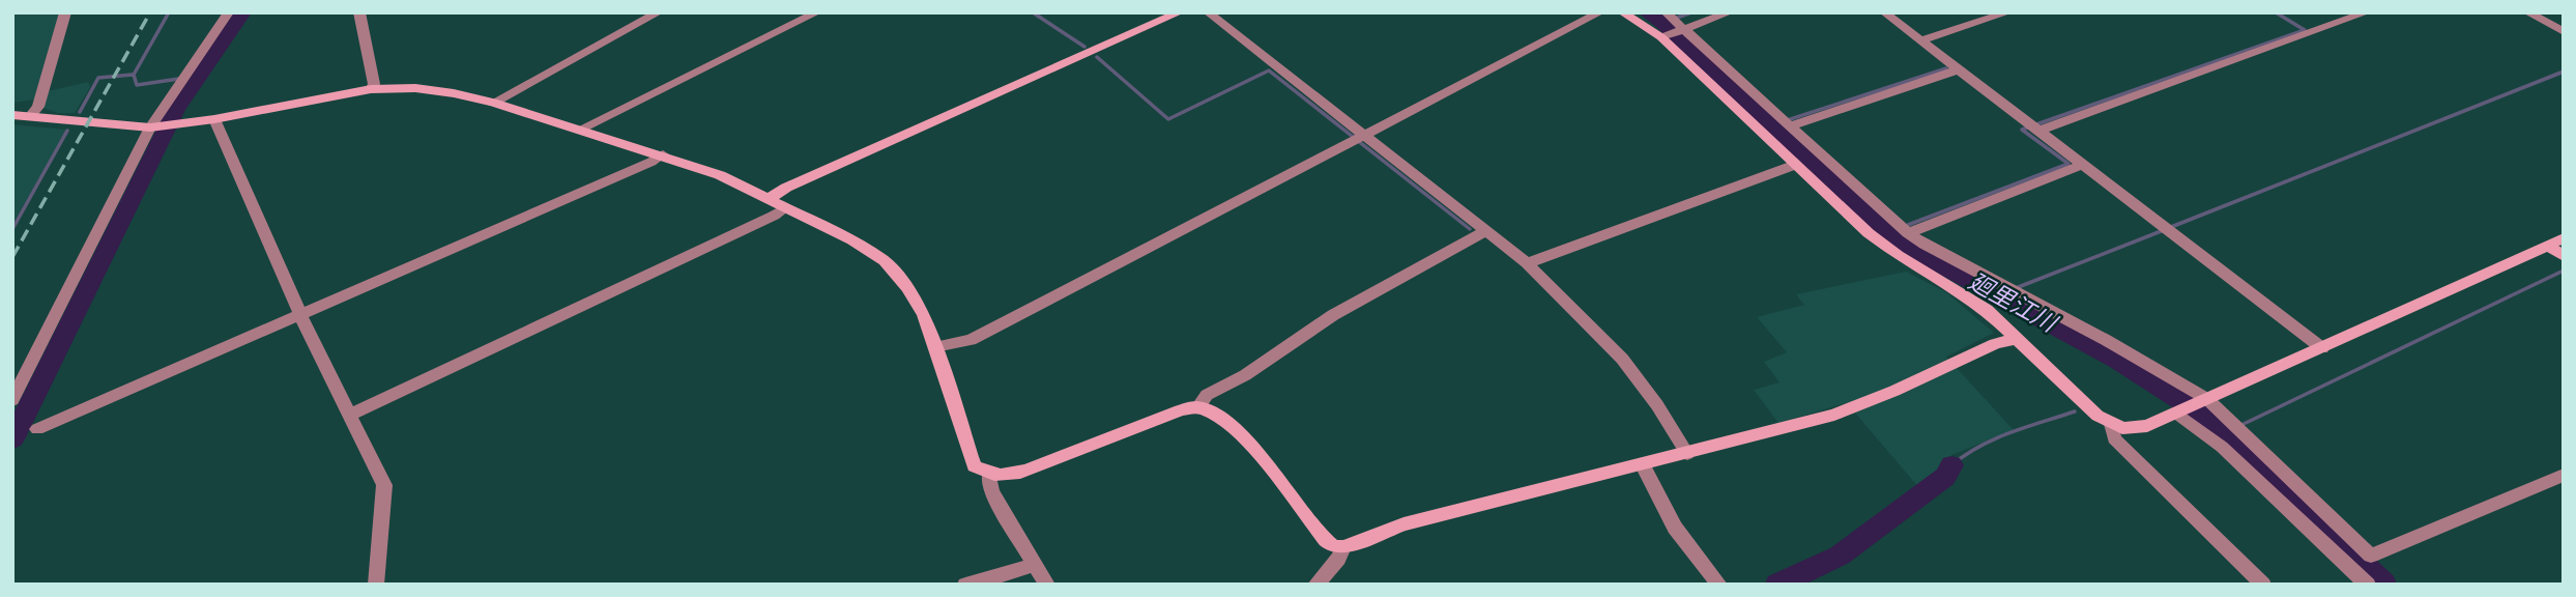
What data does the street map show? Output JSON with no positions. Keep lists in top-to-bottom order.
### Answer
{
  "water": ["廻里江川"]
}
